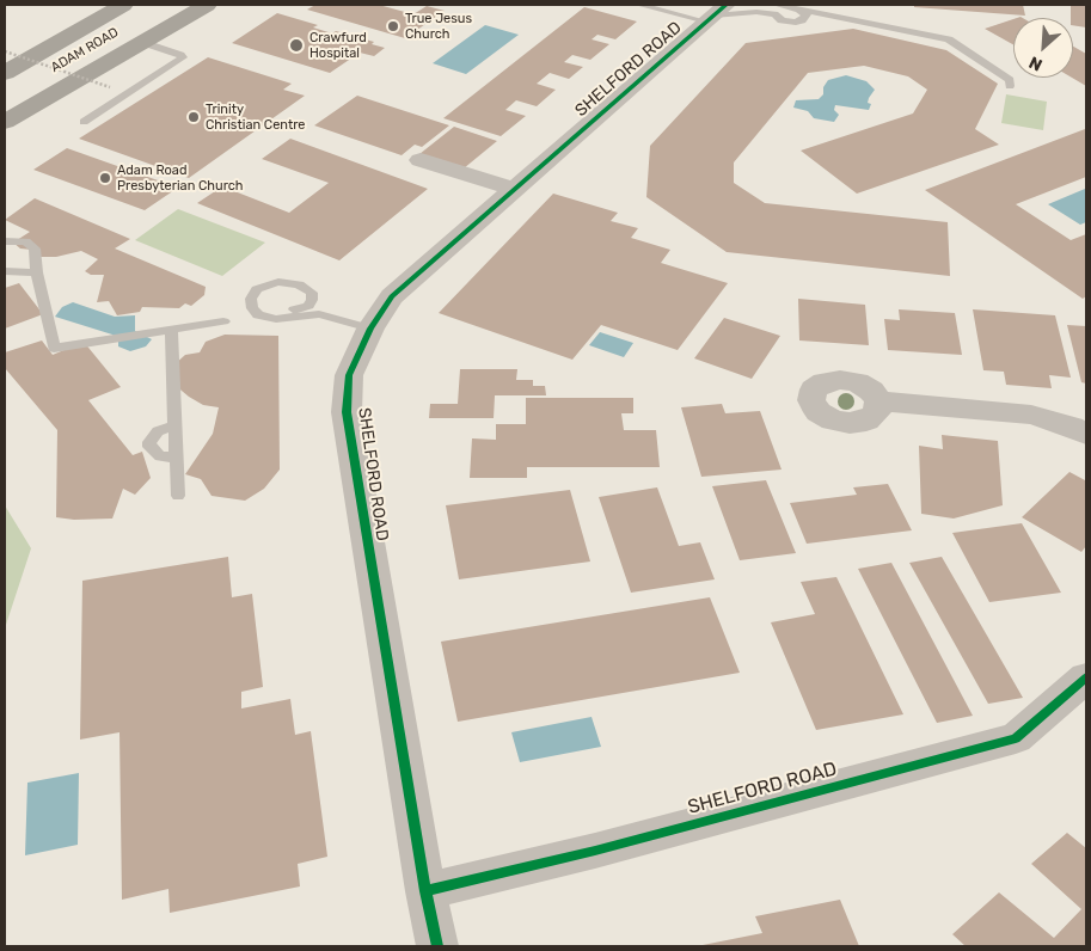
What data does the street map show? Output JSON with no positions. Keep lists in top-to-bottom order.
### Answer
{
  "streets": {
    "highway": ["ADAM ROAD"],
    "street": ["SHELFORD ROAD"]
  },
  "places": [
    "True Jesus Church",
    "Crawfurd Hospital",
    "Trinity Christian Centre",
    "Adam Road Presbyterian Church"
  ],
  "north": "bottom left"
}
